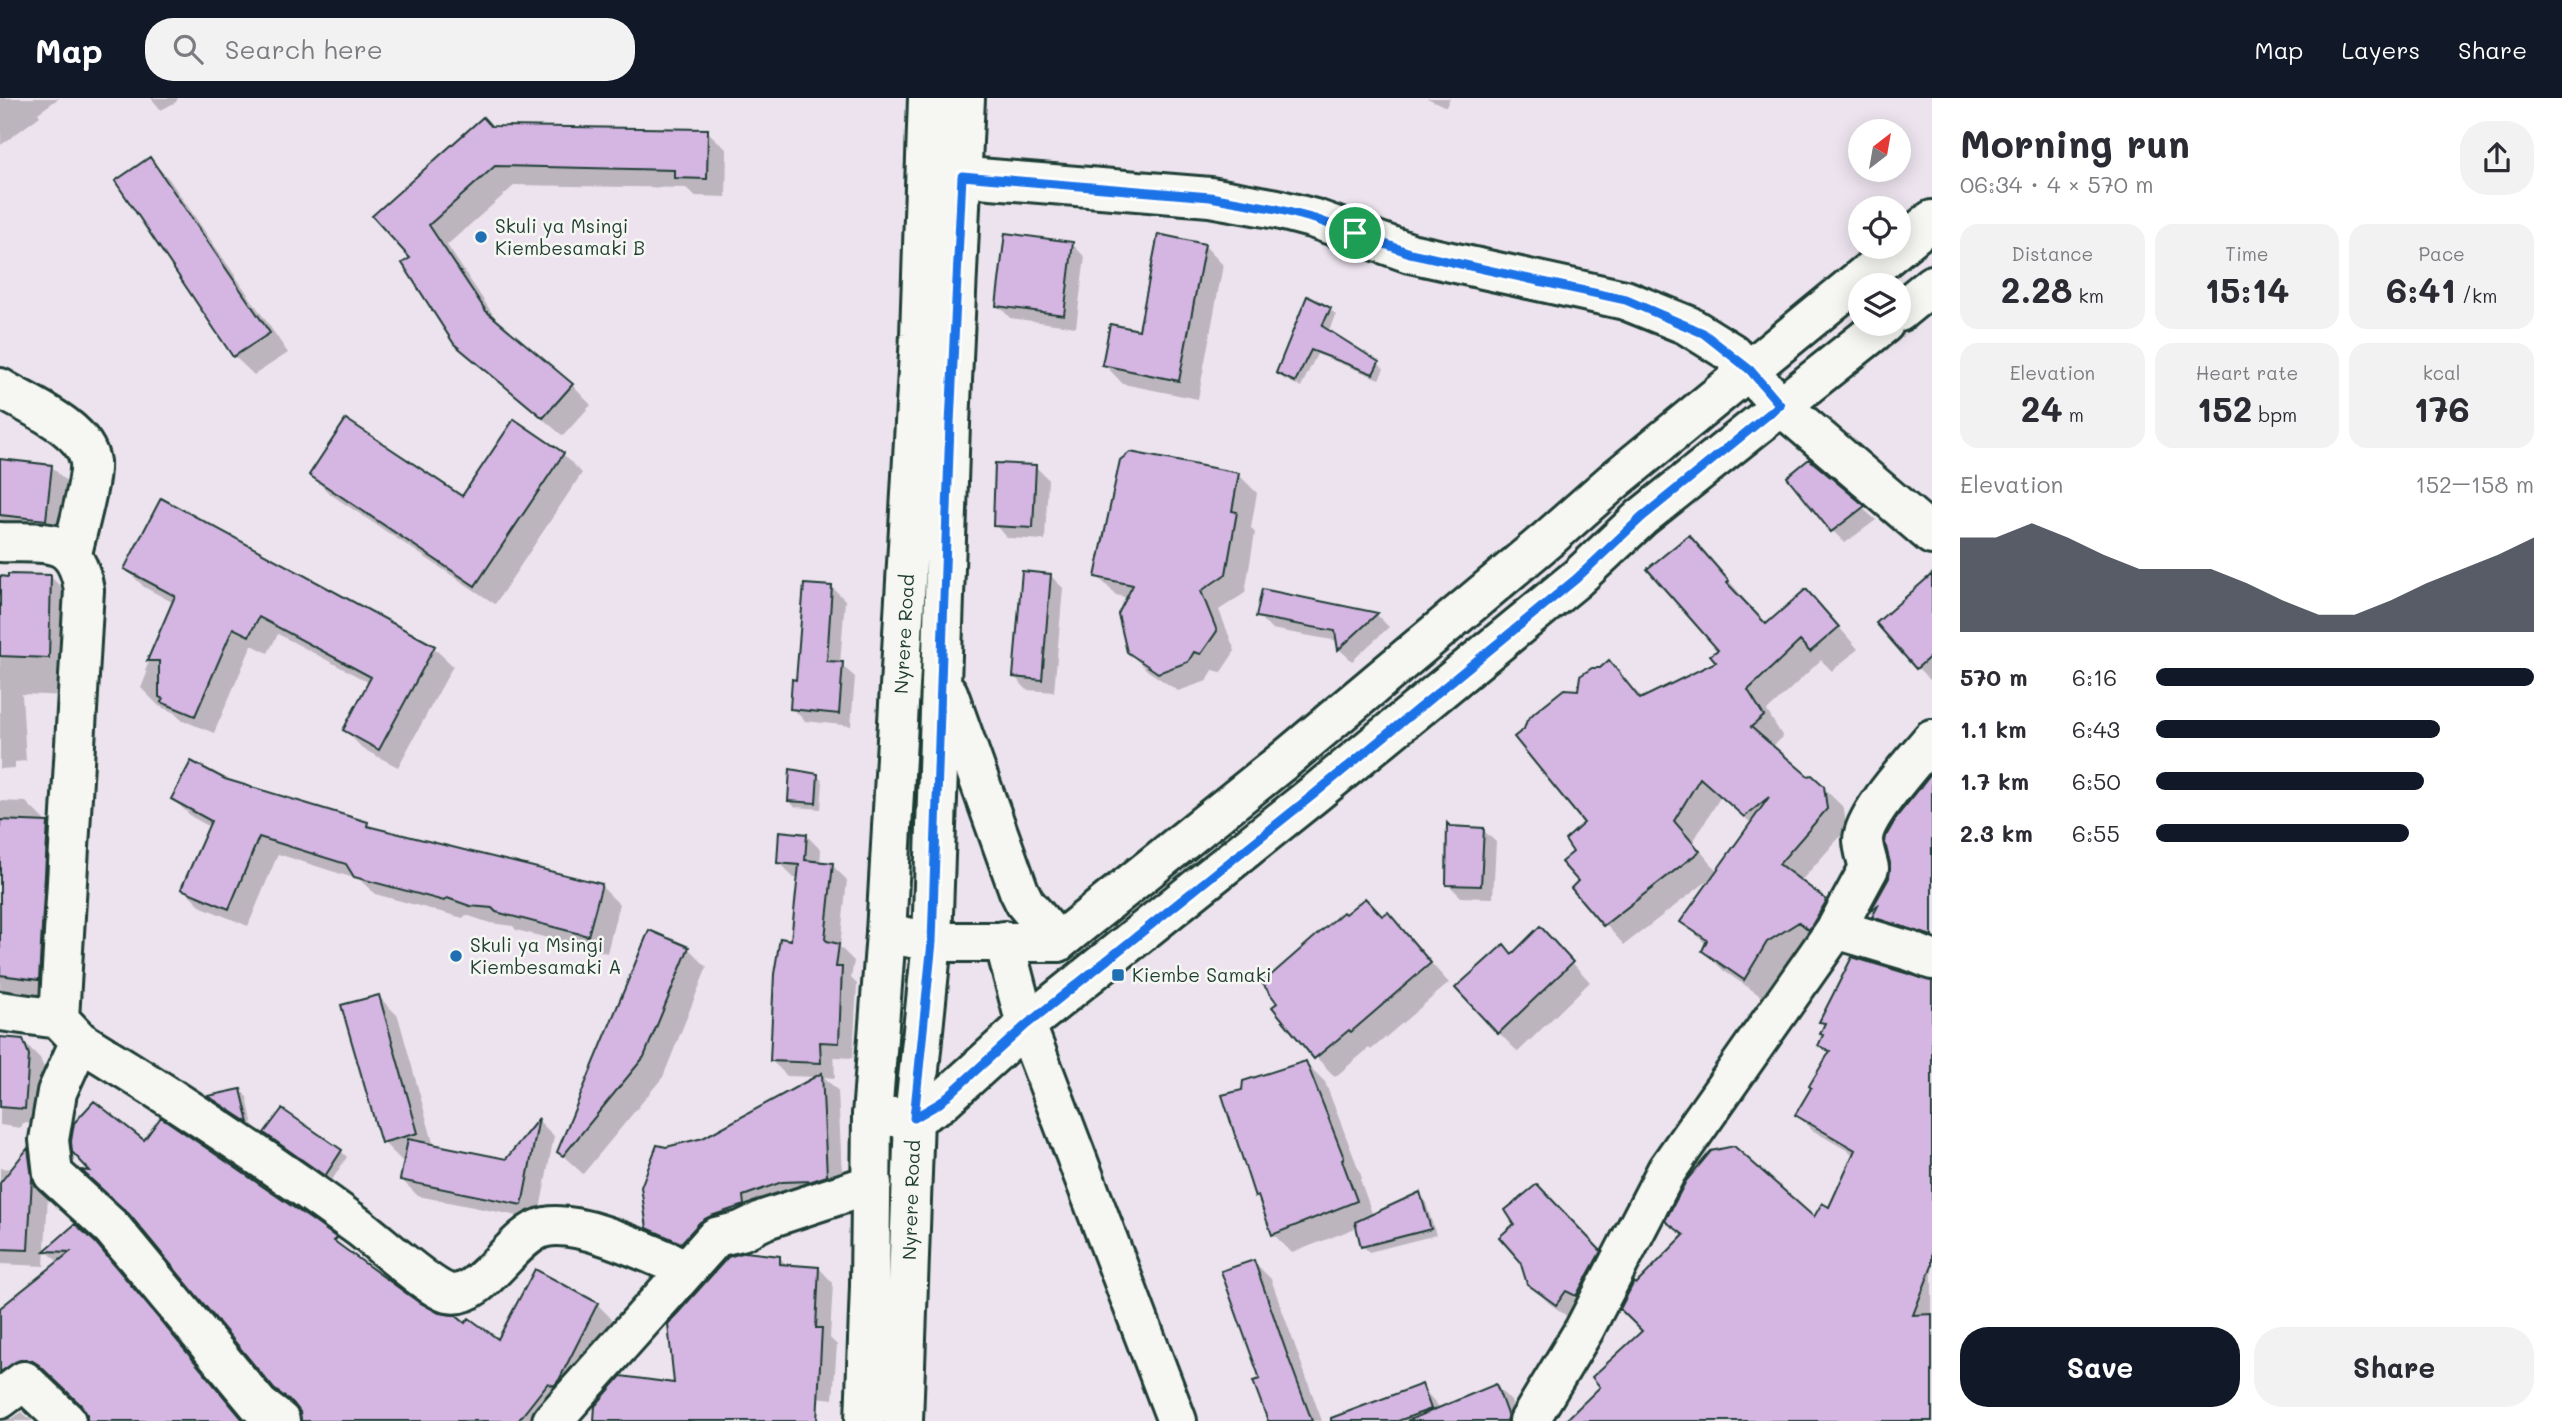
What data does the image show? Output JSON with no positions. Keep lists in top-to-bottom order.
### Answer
{
  "streets": {
    "main road": ["Nyrere Road"]
  },
  "places": {
    "other": ["Skuli ya Msingi Kiembesamaki B", "Skuli ya Msingi Kiembesamaki A"],
    "transit": ["Kiembe Samaki"]
  },
  "north": "top right",
  "page": {
    "header": "Map",
    "search": "Search here",
    "nav": ["Map", "Layers", "Share"],
    "heading": ["Morning run", "06:34 · 4 × 570 m"],
    "stats": [
      ["Distance", "2.28 km"],
      ["Time", "15:14"],
      ["Pace", "6:41 /km"],
      ["Elevation", "24 m"],
      ["Heart rate", "152 bpm"],
      ["kcal", "176"]
    ],
    "chart": ["Elevation", "152–158 m"],
    "list": [
      {
        "name": "570 m",
        "note": "6:16"
      },
      {
        "name": "1.1 km",
        "note": "6:43"
      },
      {
        "name": "1.7 km",
        "note": "6:50"
      },
      {
        "name": "2.3 km",
        "note": "6:55"
      }
    ],
    "buttons": ["Save", "Share"]
  }
}
